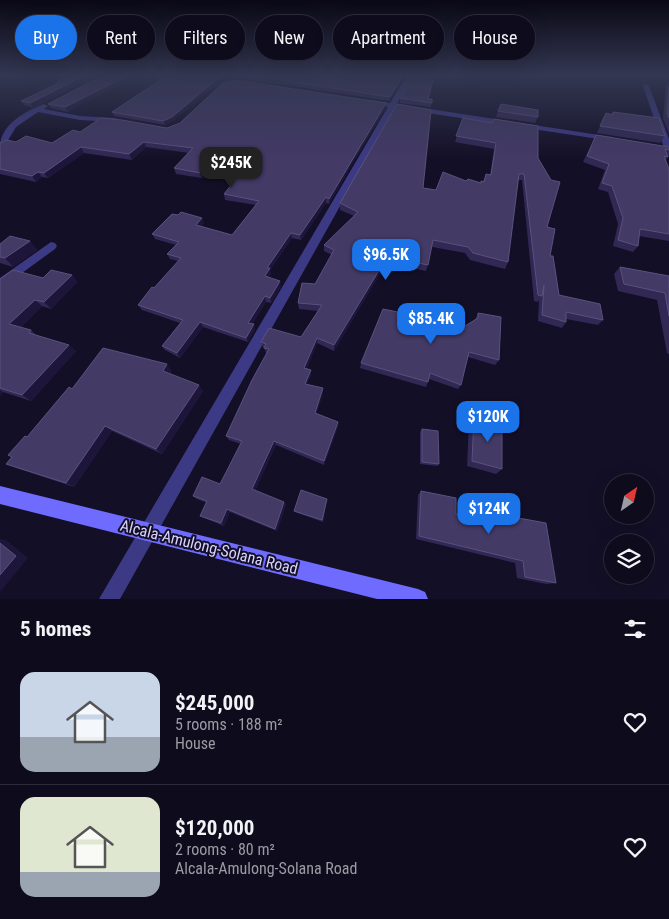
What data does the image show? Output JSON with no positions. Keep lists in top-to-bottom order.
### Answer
{
  "streets": {
    "main road": ["Alcala-Amulong-Solana Road"]
  },
  "north": "top right",
  "page": {
    "chip": [
      "Buy",
      "Rent",
      "Filters",
      "New",
      "Apartment",
      "House"
    ],
    "price": [
      "$245K",
      "$96.5K",
      "$85.4K",
      "$120K",
      "$124K"
    ],
    "heading": "5 homes",
    "list": [
      {
        "name": "$245,000",
        "note": "5 rooms · 188 m² · House"
      },
      {
        "name": "$120,000",
        "note": "2 rooms · 80 m² · Alcala-Amulong-Solana Road"
      }
    ]
  }
}
